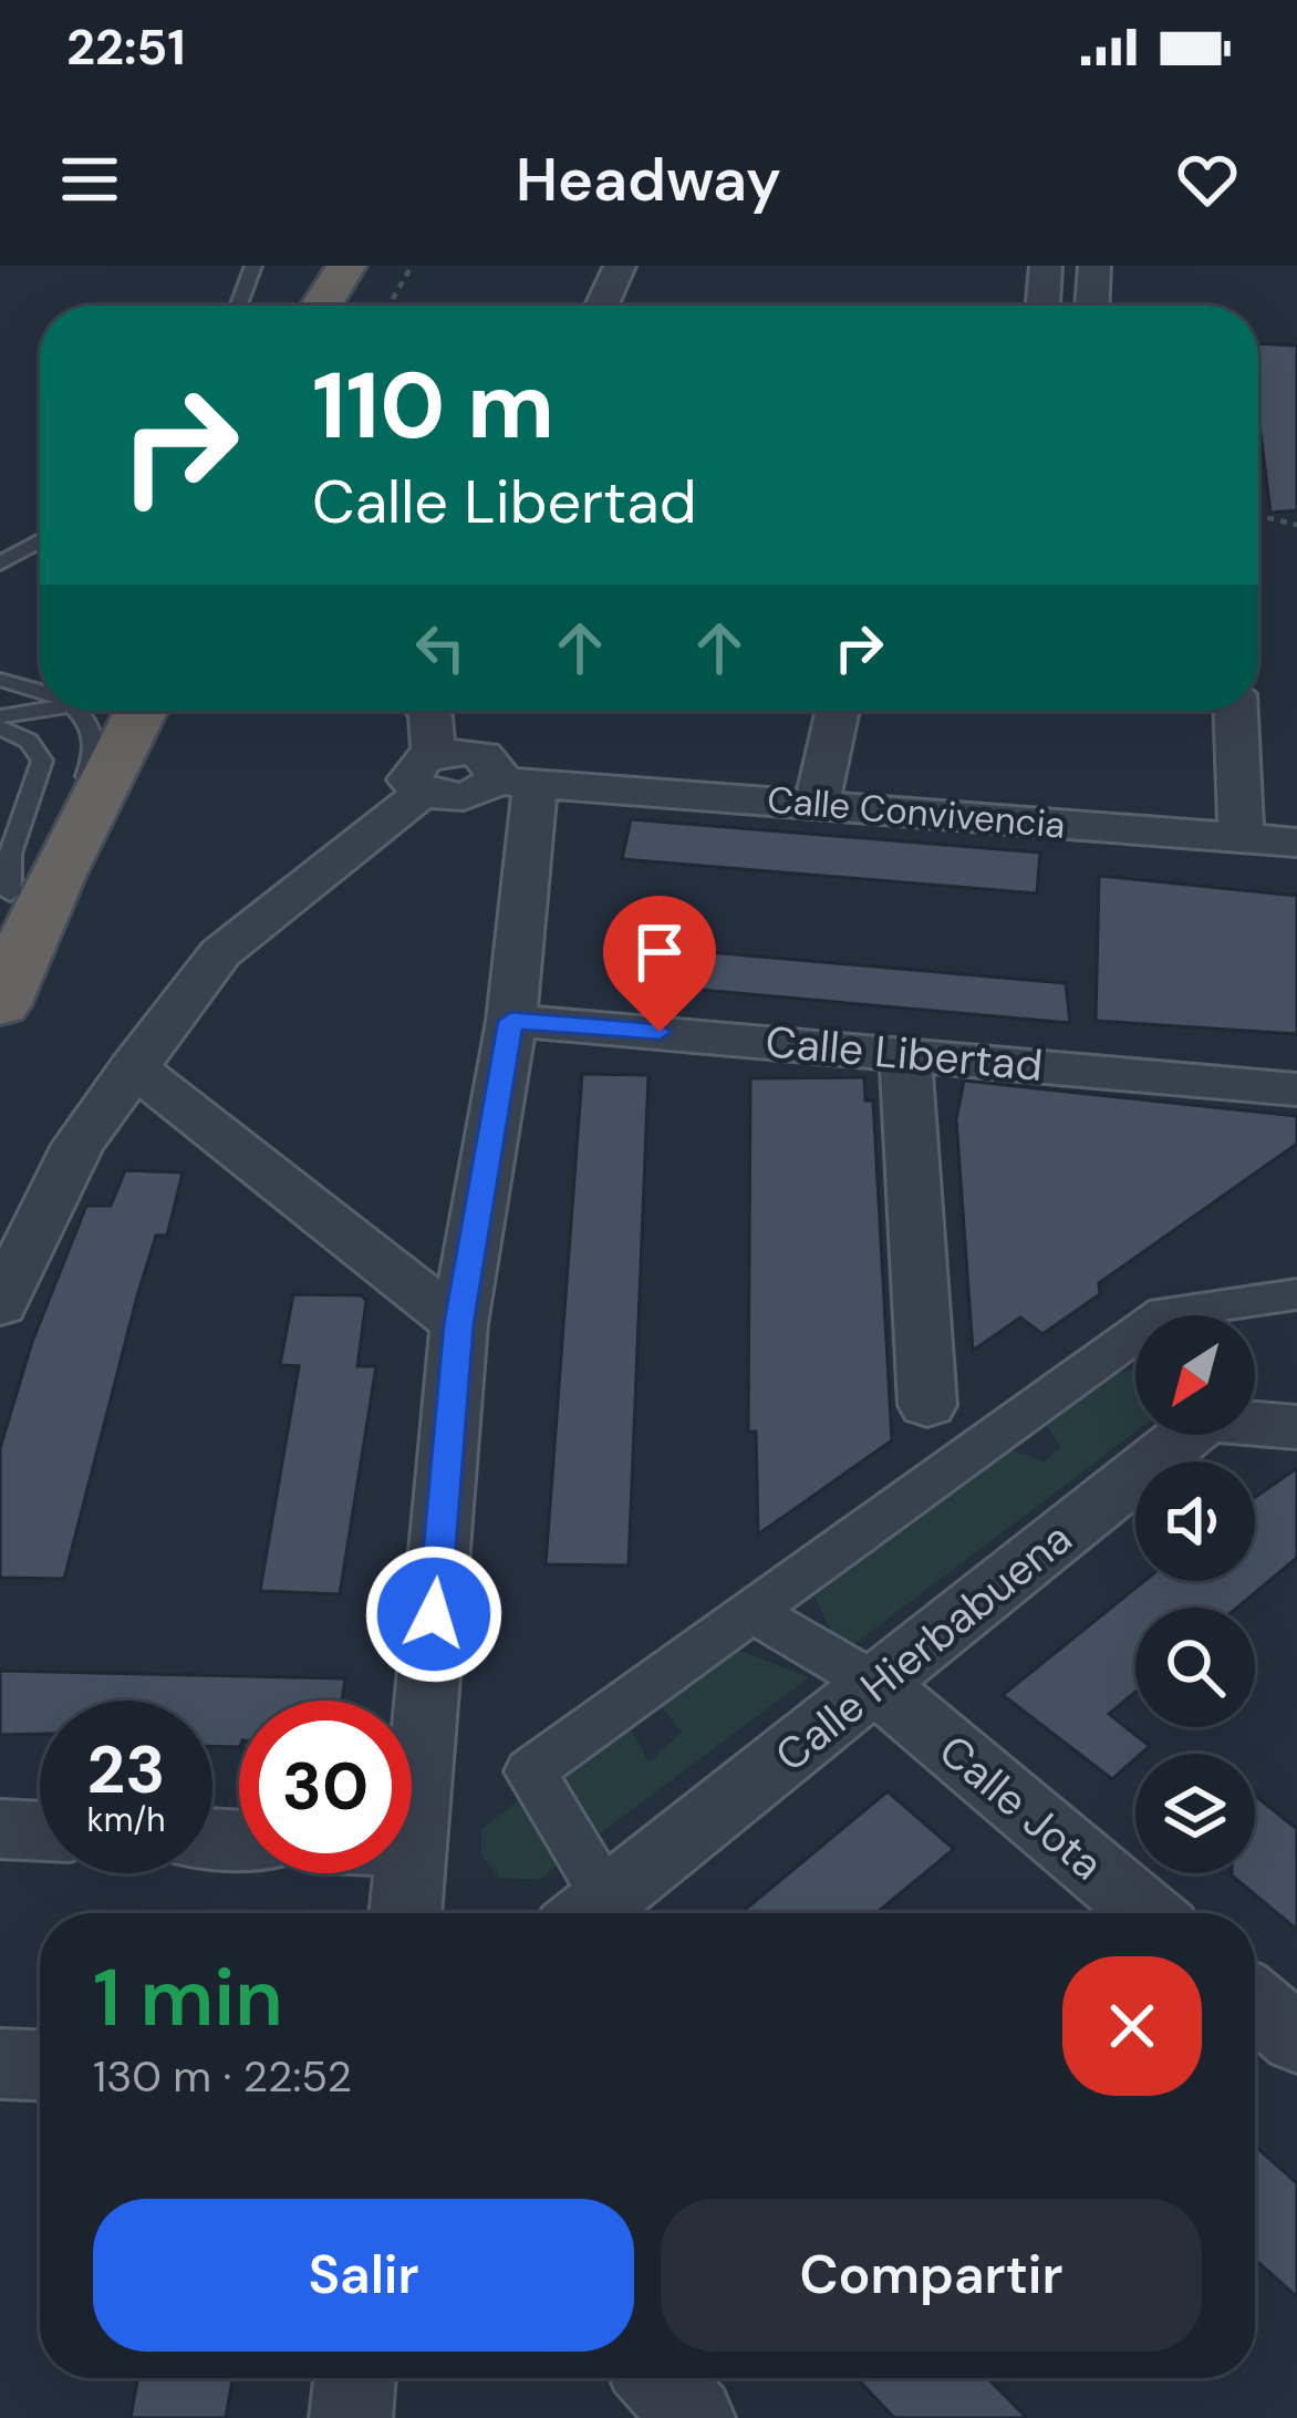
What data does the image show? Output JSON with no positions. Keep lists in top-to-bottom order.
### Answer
{
  "streets": {
    "street": [
      "Calle Convivencia",
      "Calle Libertad",
      "Calle Hierbabuena",
      "Calle Jota"
    ]
  },
  "crossings": [
    ["Calle Hierbabuena", "Calle Jota"]
  ],
  "north": "bottom left",
  "page": {
    "status": "22:51",
    "header": "Headway",
    "turn": ["110 m", "Calle Libertad"],
    "speed": "23 km/h",
    "limit": "30",
    "heading": ["1 min", "130 m · 22:52"],
    "buttons": ["Salir", "Compartir"]
  }
}
